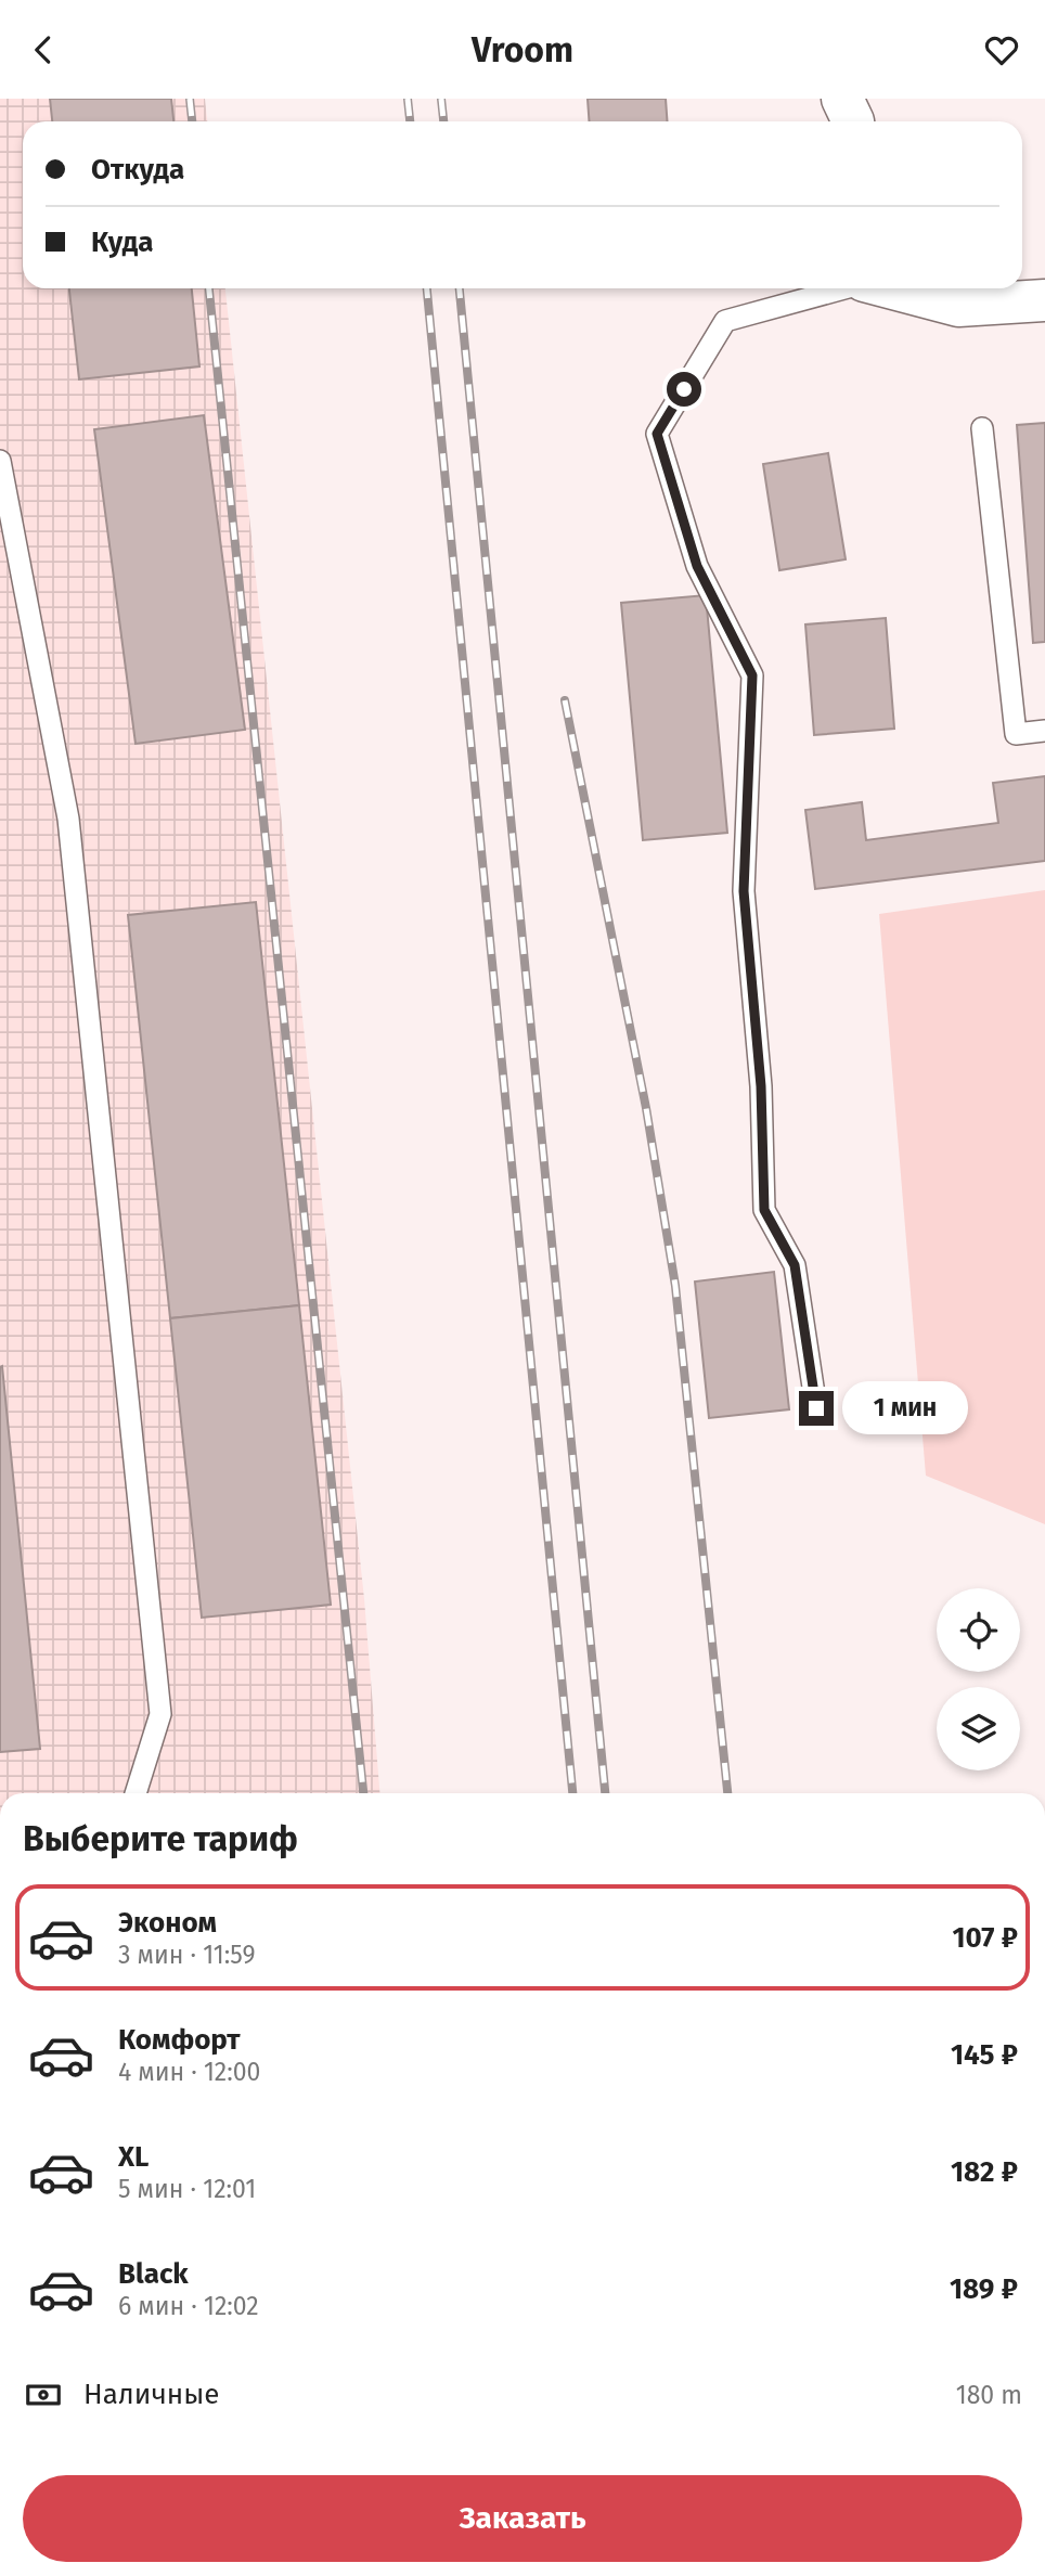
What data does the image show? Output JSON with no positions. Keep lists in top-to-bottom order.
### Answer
{
  "page": {
    "header": "Vroom",
    "banner": ["Откуда", "Куда"],
    "bubble": "1 мин",
    "heading": "Выберите тариф",
    "list": [
      {
        "name": "Эконом",
        "note": "3 мин · 11:59",
        "value": "107 ₽"
      },
      {
        "name": "Комфорт",
        "note": "4 мин · 12:00",
        "value": "145 ₽"
      },
      {
        "name": "XL",
        "note": "5 мин · 12:01",
        "value": "182 ₽"
      },
      {
        "name": "Black",
        "note": "6 мин · 12:02",
        "value": "189 ₽"
      }
    ],
    "pay": ["Наличные", "180 m"],
    "buttons": "Заказать"
  }
}
